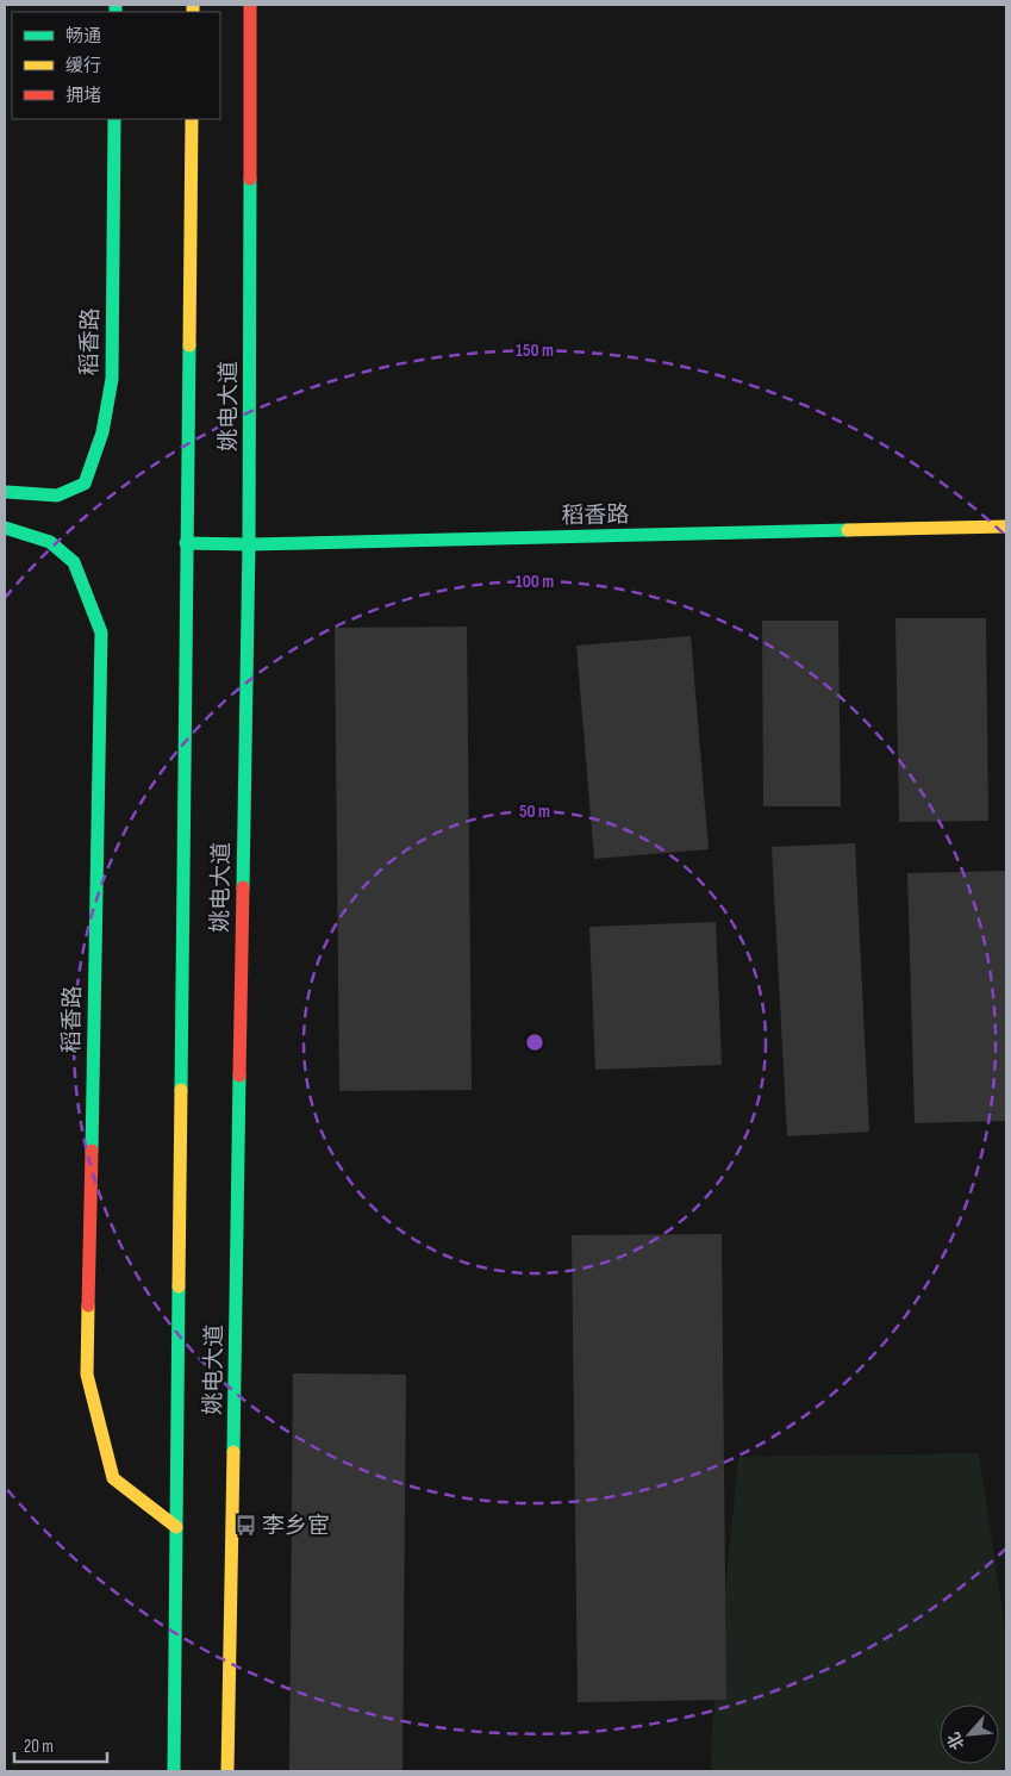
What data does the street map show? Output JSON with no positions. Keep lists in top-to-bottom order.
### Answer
{
  "streets": {
    "main road": ["稻香路", "姚电大道"]
  },
  "crossings": [
    ["稻香路", "姚电大道"]
  ],
  "places": {
    "bus stop": ["李乡宦"]
  },
  "legend": ["畅通", "缓行", "拥堵"],
  "scale_bar": "20 m",
  "north": "bottom left",
  "rings": ["150 m", "100 m", "50 m"]
}
